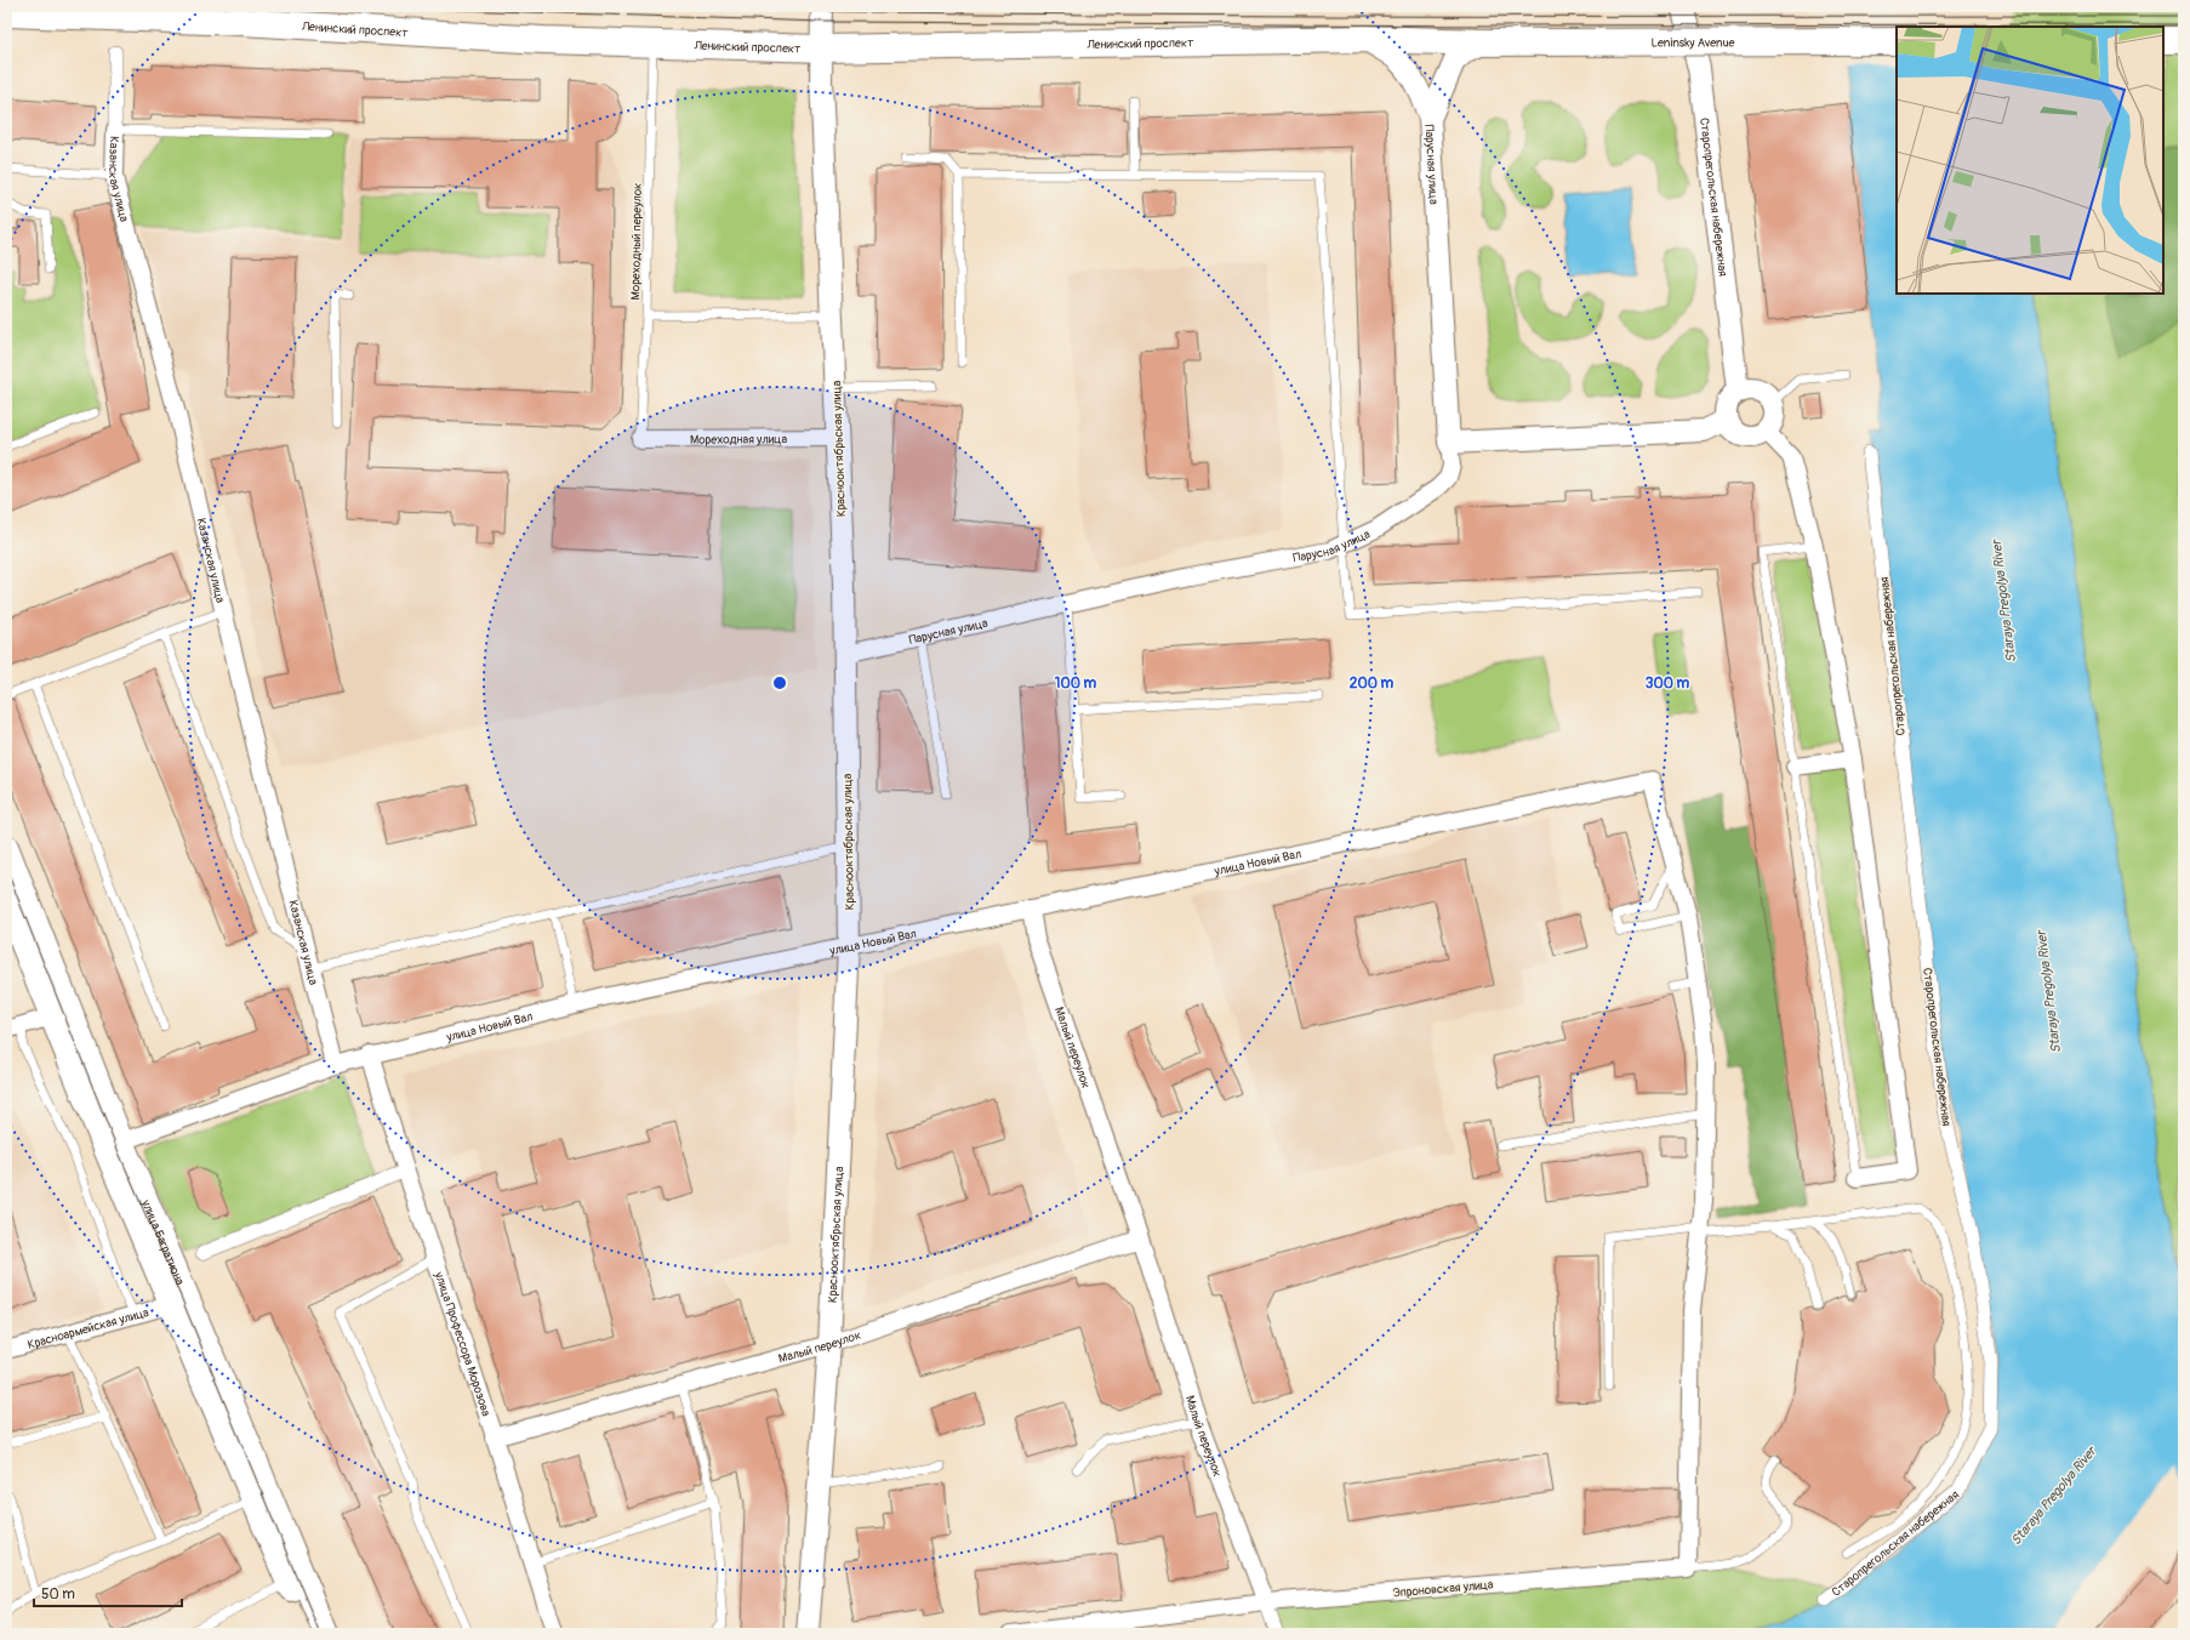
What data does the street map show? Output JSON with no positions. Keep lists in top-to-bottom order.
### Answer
{
  "streets": {
    "main road": ["Ленинский проспект", "Leninsky Avenue", "улица Багратиона"],
    "street": [
      "Парусная улица",
      "Казанская улица",
      "Старопрегольская набережная",
      "Мореходная улица",
      "Краснооктябрьская улица",
      "улица Новый Вал",
      "Малый переулок",
      "Красноармейская улица",
      "улица Профессора Морозова",
      "Эпроновская улица"
    ],
    "lane": ["Мореходный переулок"]
  },
  "crossings": [
    ["Ленинский проспект", "Leninsky Avenue"],
    ["Ленинский проспект", "Мореходный переулок"],
    ["Ленинский проспект", "Краснооктябрьская улица"],
    ["Парусная улица", "Краснооктябрьская улица"],
    ["Казанская улица", "улица Новый Вал"],
    ["Мореходный переулок", "Мореходная улица"],
    ["Мореходная улица", "Краснооктябрьская улица"],
    ["Краснооктябрьская улица", "улица Новый Вал"],
    ["Краснооктябрьская улица", "Малый переулок"],
    ["улица Новый Вал", "Малый переулок"],
    ["улица Новый Вал", "улица Багратиона"],
    ["улица Новый Вал", "улица Профессора Морозова"],
    ["Малый переулок", "улица Профессора Морозова"],
    ["Малый переулок", "Эпроновская улица"],
    ["улица Багратиона", "Красноармейская улица"]
  ],
  "water": ["Staraya Pregolya River"],
  "scale_bar": "50 m",
  "rings": ["100 m", "200 m", "300 m"]
}
